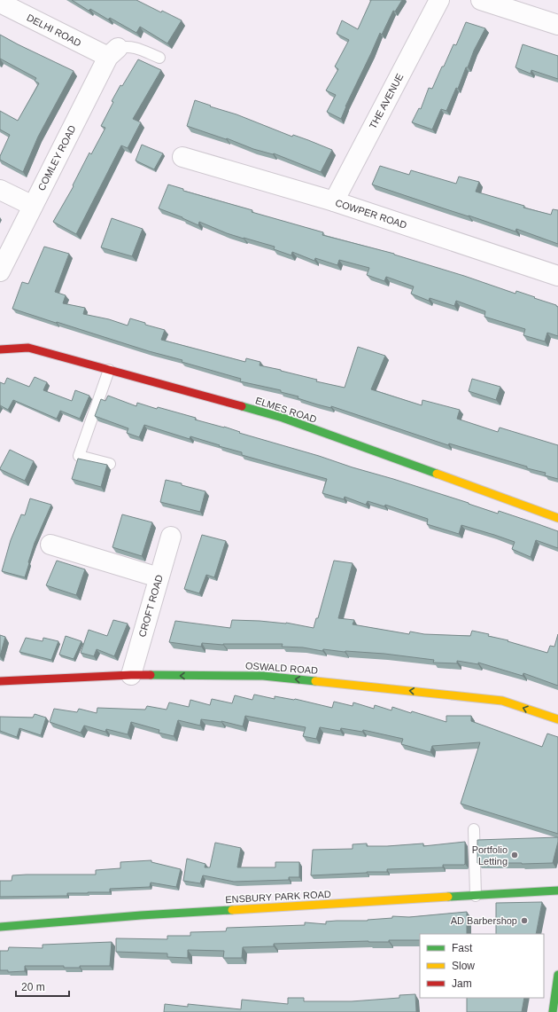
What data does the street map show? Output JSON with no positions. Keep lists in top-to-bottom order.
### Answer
{
  "streets": {
    "street": [
      "DELHI ROAD",
      "THE AVENUE",
      "COMLEY ROAD",
      "COWPER ROAD",
      "ELMES ROAD",
      "CROFT ROAD",
      "OSWALD ROAD",
      "ENSBURY PARK ROAD"
    ]
  },
  "crossings": [
    ["DELHI ROAD", "COMLEY ROAD"],
    ["THE AVENUE", "COWPER ROAD"],
    ["CROFT ROAD", "OSWALD ROAD"]
  ],
  "one_way": ["OSWALD ROAD"],
  "places": ["Portfolio Letting", "AD Barbershop"],
  "legend": ["Fast", "Slow", "Jam"],
  "scale_bar": "20 m"
}
